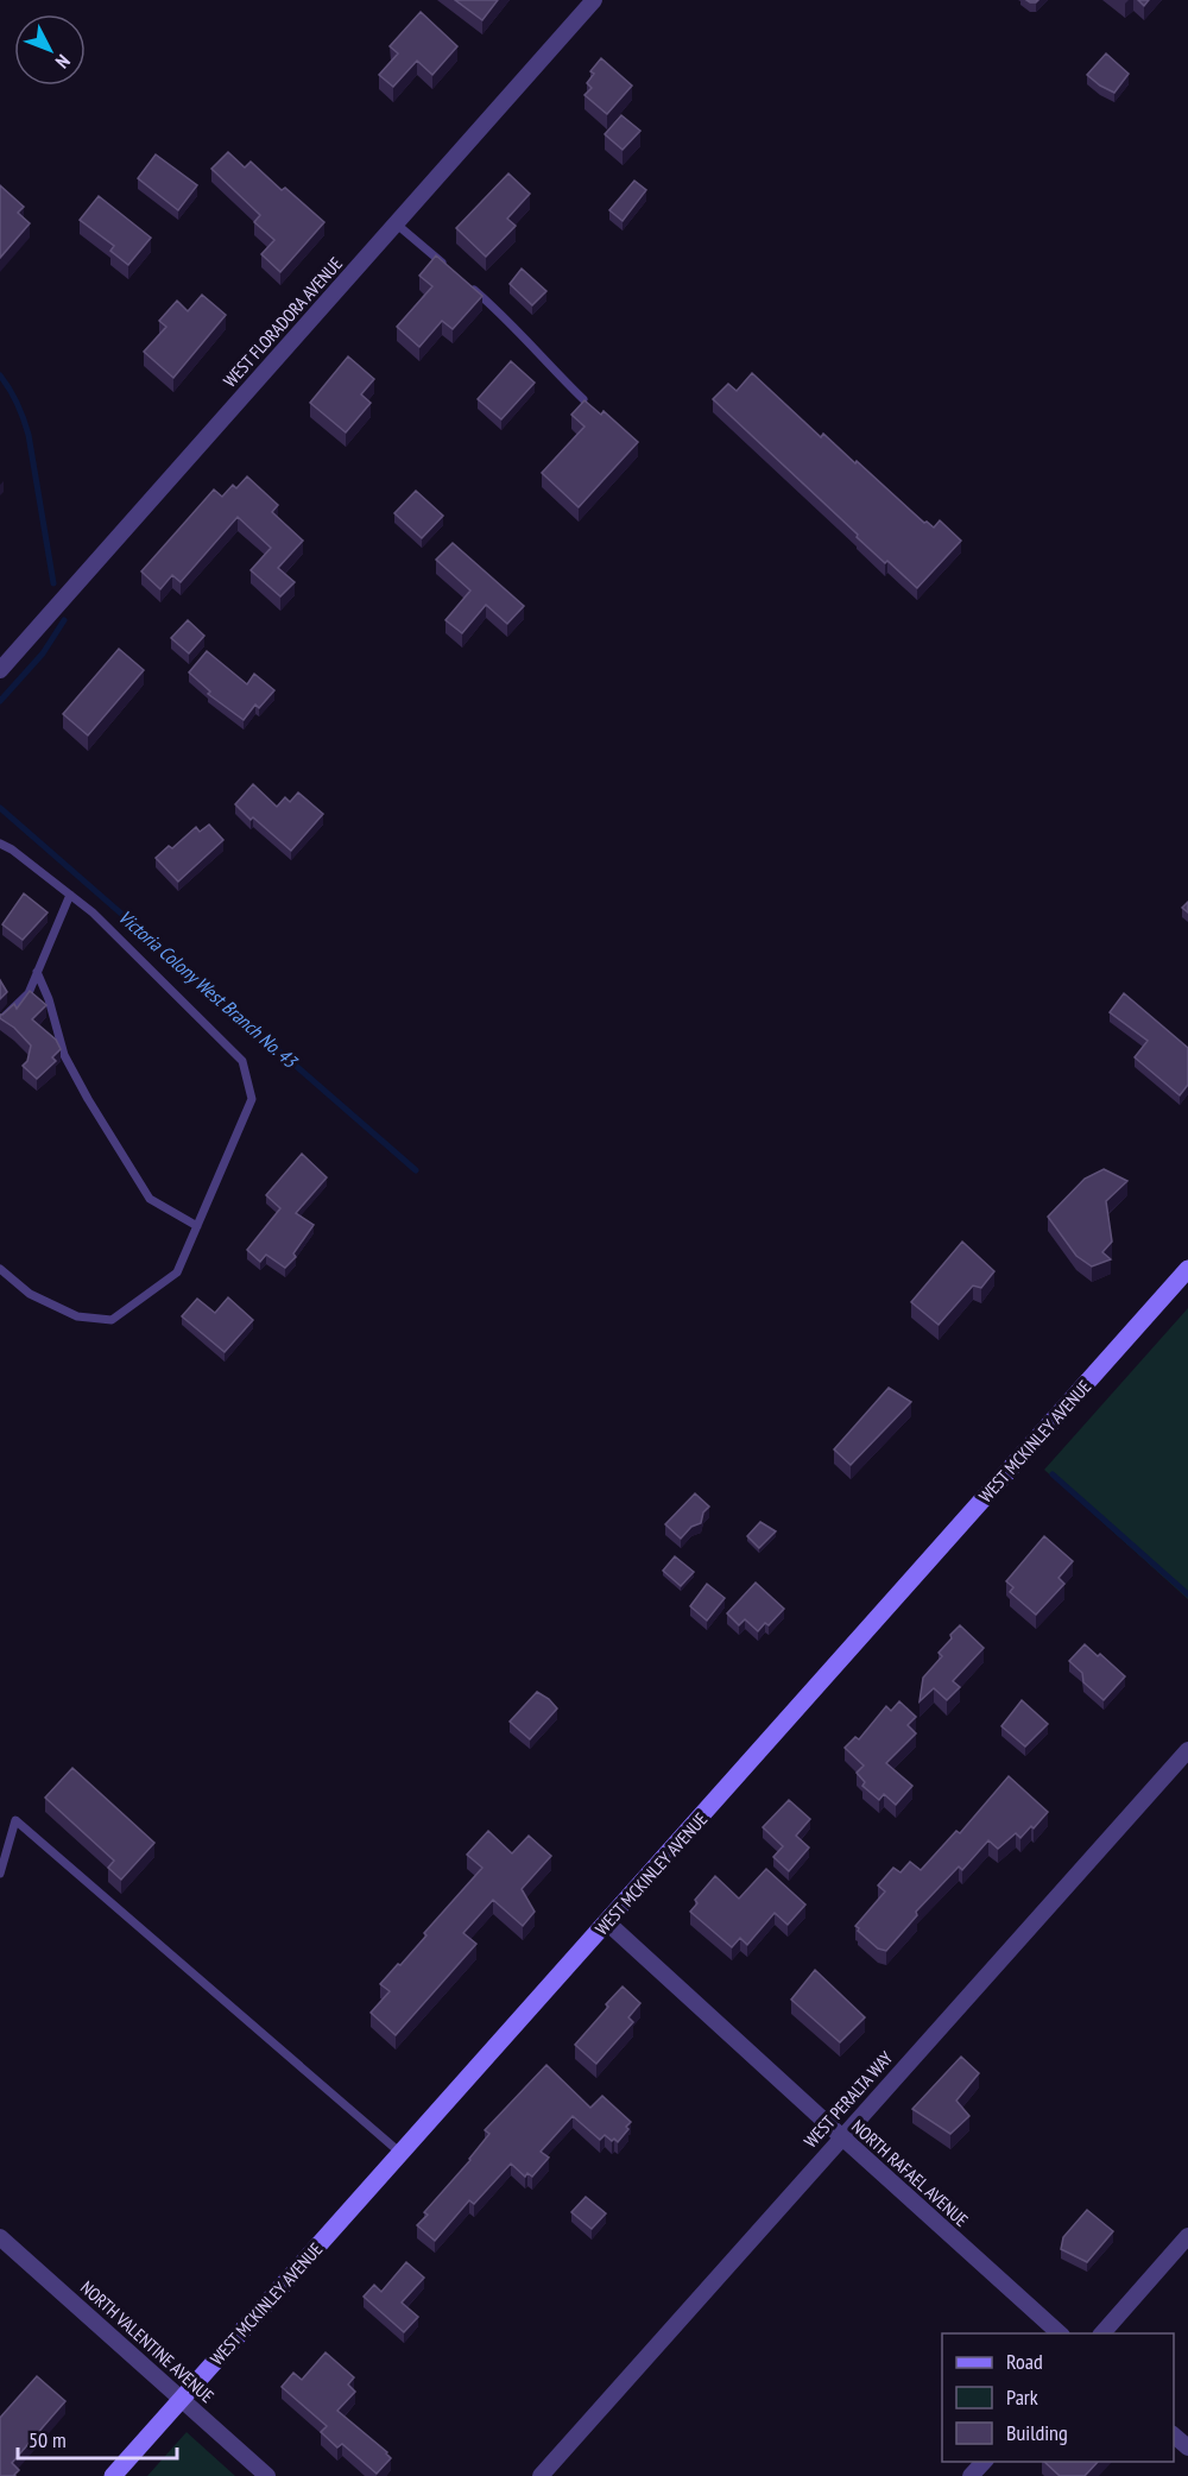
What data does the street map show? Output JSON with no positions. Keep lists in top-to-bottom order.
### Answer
{
  "streets": {
    "main road": ["WEST MCKINLEY AVENUE"],
    "street": [
      "WEST FLORADORA AVENUE",
      "WEST PERALTA WAY",
      "NORTH RAFAEL AVENUE",
      "NORTH VALENTINE AVENUE"
    ]
  },
  "crossings": [
    ["WEST MCKINLEY AVENUE", "NORTH RAFAEL AVENUE"],
    ["WEST MCKINLEY AVENUE", "NORTH VALENTINE AVENUE"],
    ["WEST PERALTA WAY", "NORTH RAFAEL AVENUE"]
  ],
  "water": ["Victoria Colony West Branch No. 43"],
  "legend": ["Road", "Park", "Building"],
  "scale_bar": "50 m",
  "north": "bottom right"
}
